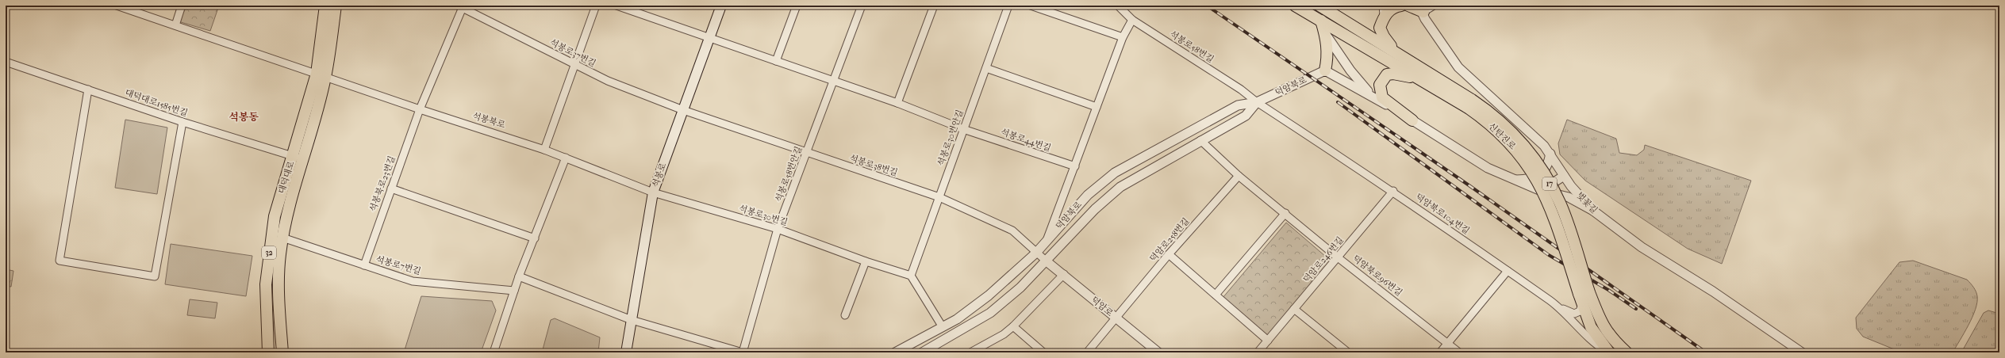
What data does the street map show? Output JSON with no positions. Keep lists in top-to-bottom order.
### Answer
{
  "streets": {
    "main road": [
      "신탄진로",
      "석봉로",
      "대덕대로",
      "17",
      "32"
    ],
    "street": [
      "석봉로58번길",
      "석봉로37번길",
      "덕암북로",
      "대덕대로1585번길",
      "석봉북로",
      "석봉로30번안길",
      "석봉로44번길",
      "석봉로38번길",
      "석봉로58번안길",
      "석봉북로23번길",
      "벚꽃길",
      "덕암북로104번길",
      "석봉로30번길",
      "덕암로258번길",
      "덕암로246번길",
      "석봉로7번길",
      "덕암북로96번길",
      "덕암로"
    ]
  },
  "crossings": [
    ["석봉로58번길", "덕암북로"],
    ["석봉로58번길", "덕암북로104번길"],
    ["석봉로37번길", "석봉로38번길"],
    ["석봉로37번길", "석봉로"],
    ["석봉로37번길", "석봉북로23번길"],
    ["덕암북로", "석봉로38번길"],
    ["덕암북로", "덕암북로104번길"],
    ["덕암북로", "덕암북로96번길"],
    ["덕암북로", "덕암로"],
    ["대덕대로1585번길", "대덕대로"],
    ["석봉북로", "석봉로"],
    ["석봉북로", "대덕대로"],
    ["석봉북로", "석봉북로23번길"],
    ["석봉북로", "석봉로30번길"],
    ["신탄진로", "덕암북로104번길"],
    ["석봉로30번안길", "석봉로44번길"],
    ["석봉로30번안길", "석봉로38번길"],
    ["석봉로30번안길", "석봉로30번길"],
    ["석봉로44번길", "석봉로58번안길"],
    ["석봉로44번길", "석봉로"],
    ["석봉로38번길", "석봉로58번안길"],
    ["석봉로38번길", "석봉로"],
    ["석봉로38번길", "덕암로"],
    ["석봉로58번안길", "석봉로30번길"],
    ["석봉로", "석봉로30번길"],
    ["대덕대로", "석봉로7번길"],
    ["석봉북로23번길", "석봉로7번길"],
    ["덕암북로104번길", "덕암로246번길"],
    ["덕암로258번길", "덕암북로96번길"],
    ["덕암로258번길", "덕암로"],
    ["덕암로246번길", "덕암북로96번길"]
  ],
  "districts": ["석봉동"]
}
